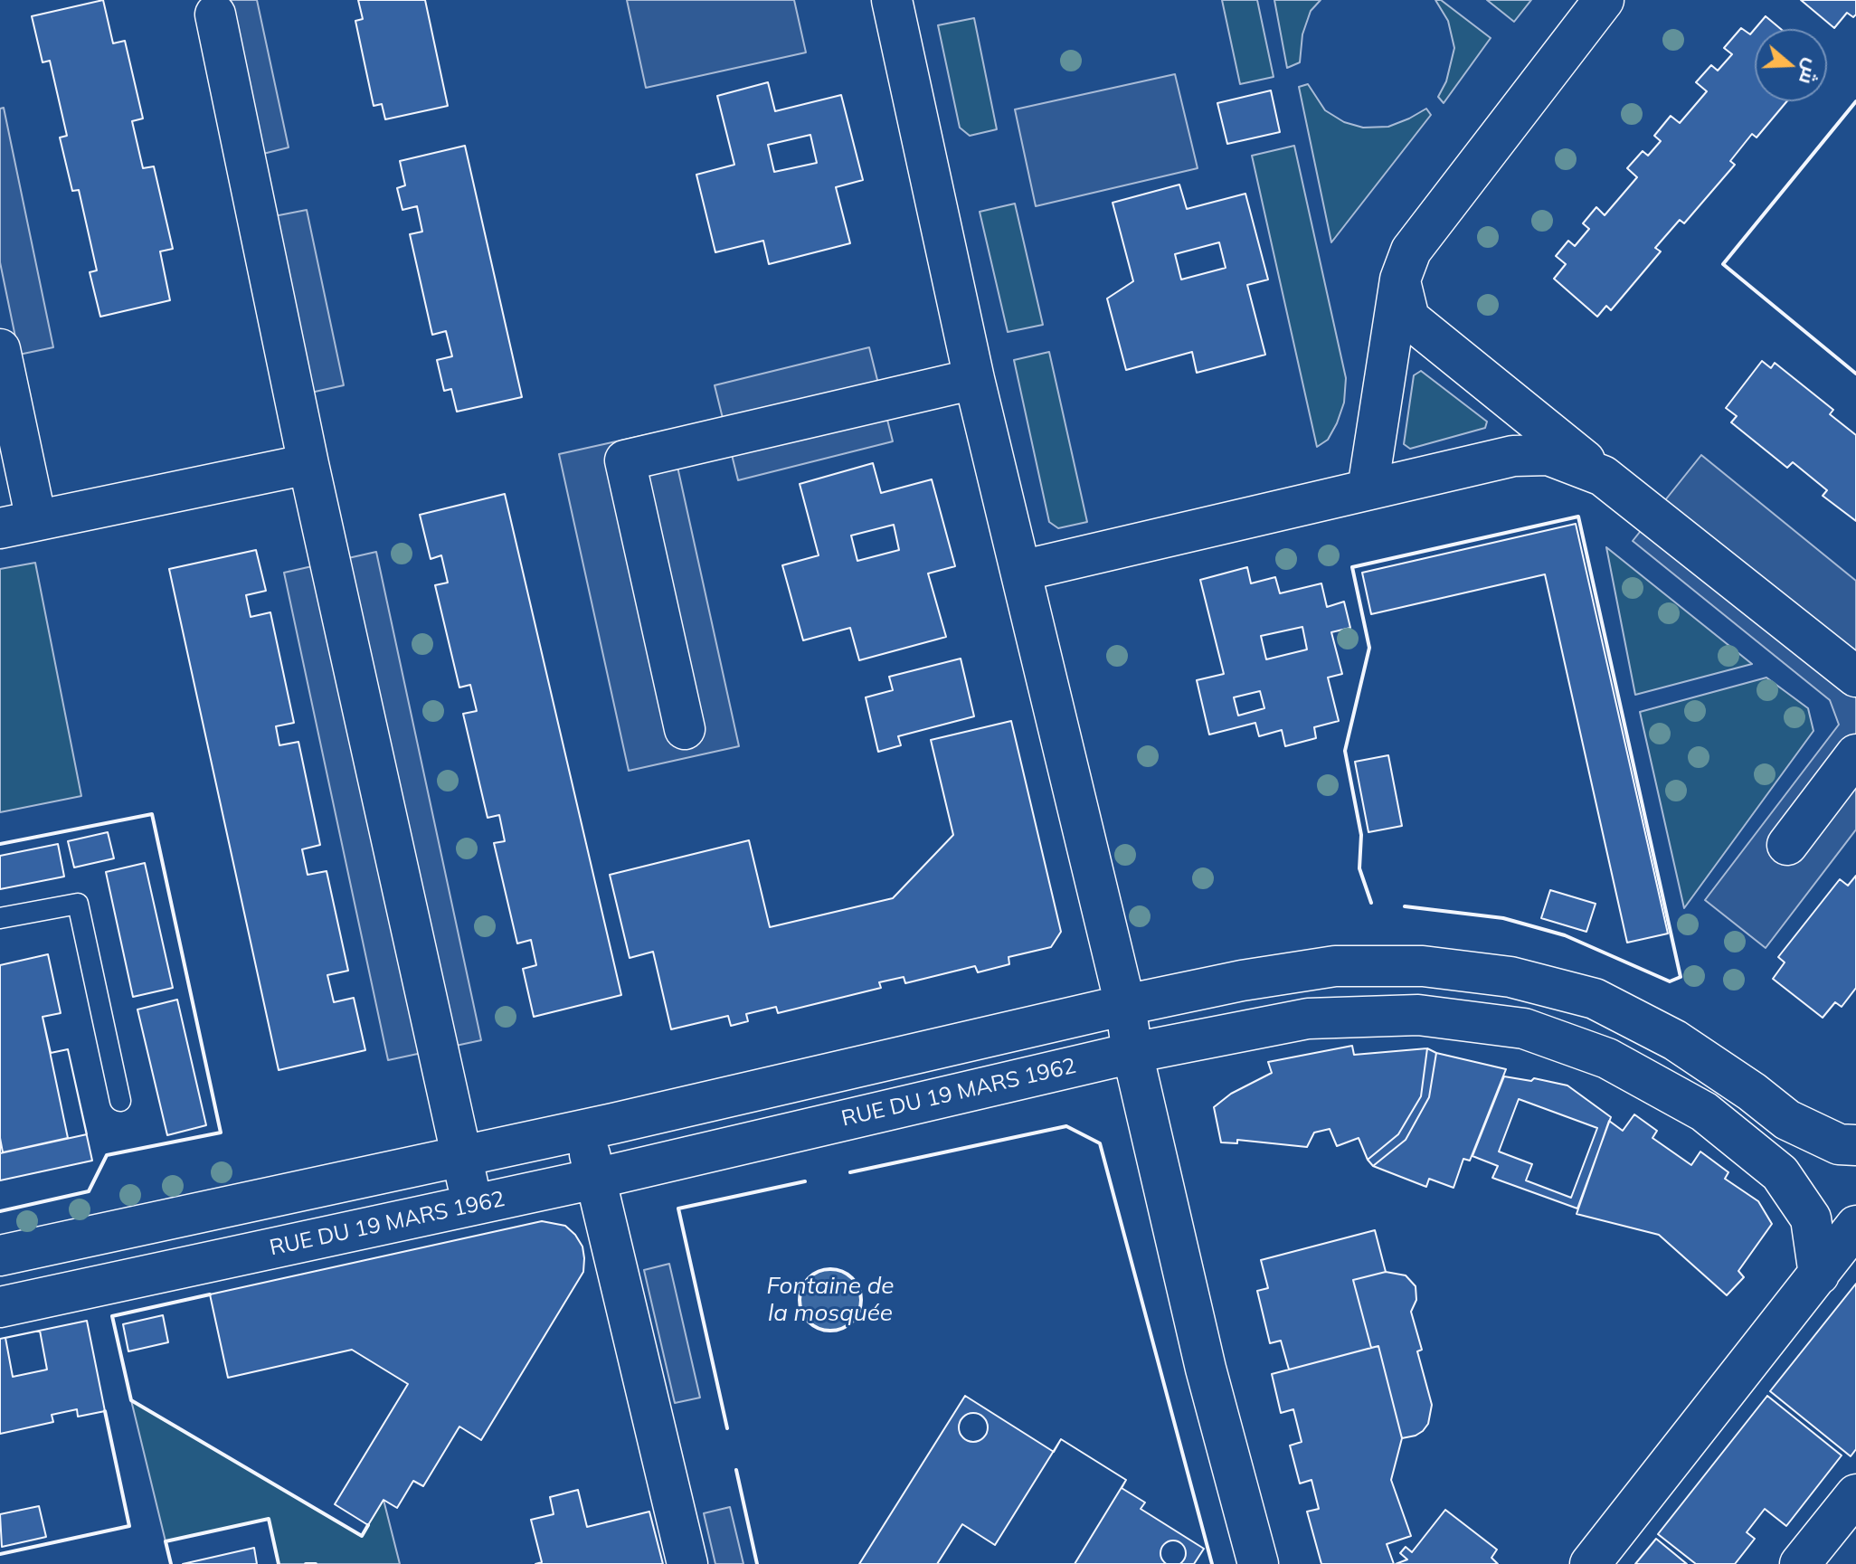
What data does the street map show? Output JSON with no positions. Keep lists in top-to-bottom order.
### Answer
{
  "streets": {
    "street": ["RUE DU 19 MARS 1962"]
  },
  "water": ["Fontaine de la mosquée"],
  "north": "right"
}
